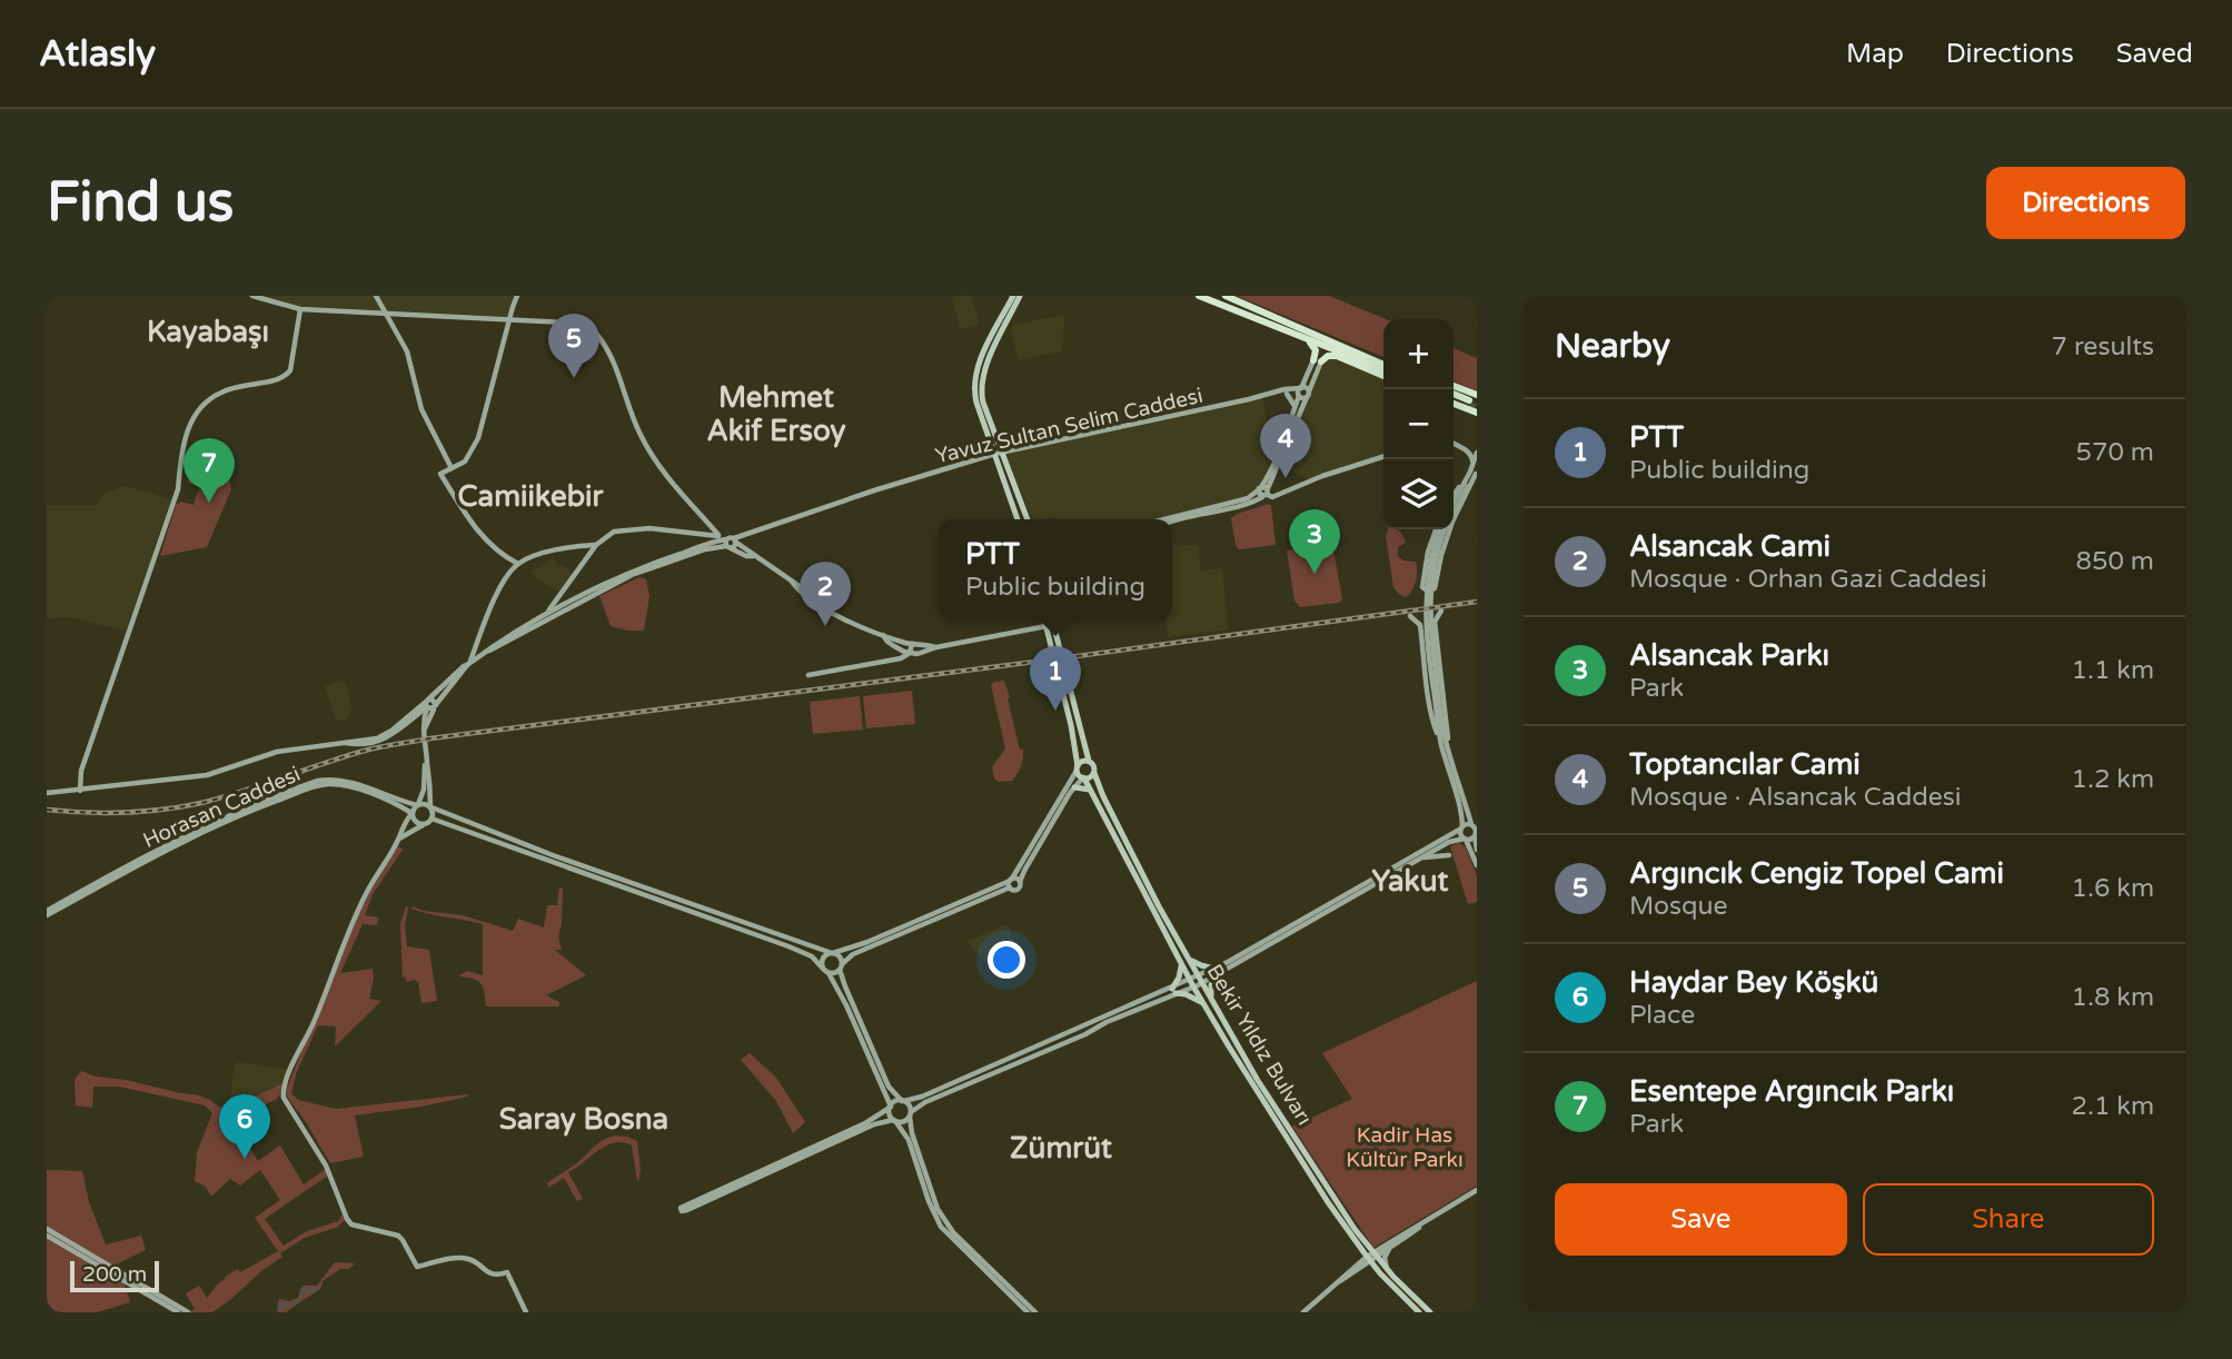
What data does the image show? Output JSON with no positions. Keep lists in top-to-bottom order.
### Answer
{
  "streets": {
    "main road": ["Bekir Yıldız Bulvarı"],
    "street": ["Yavuz Sultan Selim Caddesi", "Horasan Caddesi"]
  },
  "districts": [
    "Kayabaşı",
    "Mehmet Akif Ersoy",
    "Camiikebir",
    "Yakut",
    "Saray Bosna",
    "Zümrüt"
  ],
  "parks": ["Kadir Has Kültür Parkı"],
  "scale_bar": "200 m",
  "page": {
    "header": "Atlasly",
    "nav": ["Map", "Directions", "Saved"],
    "buttons": [
      "Directions",
      ["Save", "Share"]
    ],
    "title": "Find us",
    "heading": ["Nearby", "7 results"],
    "pins": [
      "5",
      "4",
      "7",
      "3",
      "2",
      "1",
      "6"
    ],
    "map_buttons": ["+", "−"],
    "list": [
      {
        "mark": "1",
        "name": "PTT",
        "note": "Public building",
        "value": "570 m"
      },
      {
        "mark": "2",
        "name": "Alsancak Cami",
        "note": "Mosque · Orhan Gazi Caddesi",
        "value": "850 m"
      },
      {
        "mark": "3",
        "name": "Alsancak Parkı",
        "note": "Park",
        "value": "1.1 km"
      },
      {
        "mark": "4",
        "name": "Toptancılar Cami",
        "note": "Mosque · Alsancak Caddesi",
        "value": "1.2 km"
      },
      {
        "mark": "5",
        "name": "Argıncık Cengiz Topel Cami",
        "note": "Mosque",
        "value": "1.6 km"
      },
      {
        "mark": "6",
        "name": "Haydar Bey Köşkü",
        "note": "Place",
        "value": "1.8 km"
      },
      {
        "mark": "7",
        "name": "Esentepe Argıncık Parkı",
        "note": "Park",
        "value": "2.1 km"
      }
    ],
    "popup": ["PTT", "Public building"],
    "scale": "200 m"
  }
}
